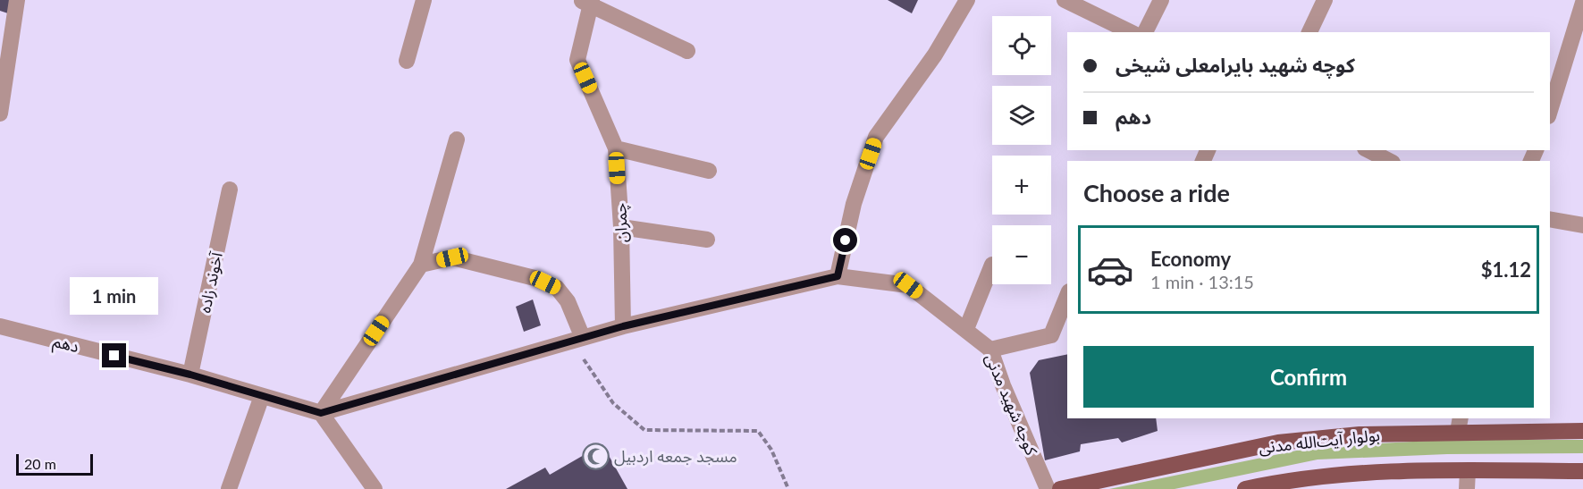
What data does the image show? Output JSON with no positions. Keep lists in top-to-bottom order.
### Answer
{
  "streets": {
    "main road": ["بولوار آیت‌الله مدنی"],
    "street": [
      "چمران",
      "آخوند زاده",
      "دهم",
      "کوچه شهید مدنی"
    ]
  },
  "crossings": [
    ["چمران", "کوچه شهید مدنی"],
    ["آخوند زاده", "دهم"],
    ["دهم", "کوچه شهید مدنی"]
  ],
  "places": {
    "mosque": ["مسجد جمعه اردبیل"]
  },
  "scale_bar": "20 m",
  "page": {
    "map_buttons": ["+", "−"],
    "banner": ["کوچه شهید بایرامعلی شیخی", "دهم"],
    "heading": "Choose a ride",
    "list": [
      {
        "name": "Economy",
        "note": "1 min · 13:15",
        "value": "$1.12"
      }
    ],
    "bubble": "1 min",
    "buttons": "Confirm",
    "scale": "20 m"
  }
}
